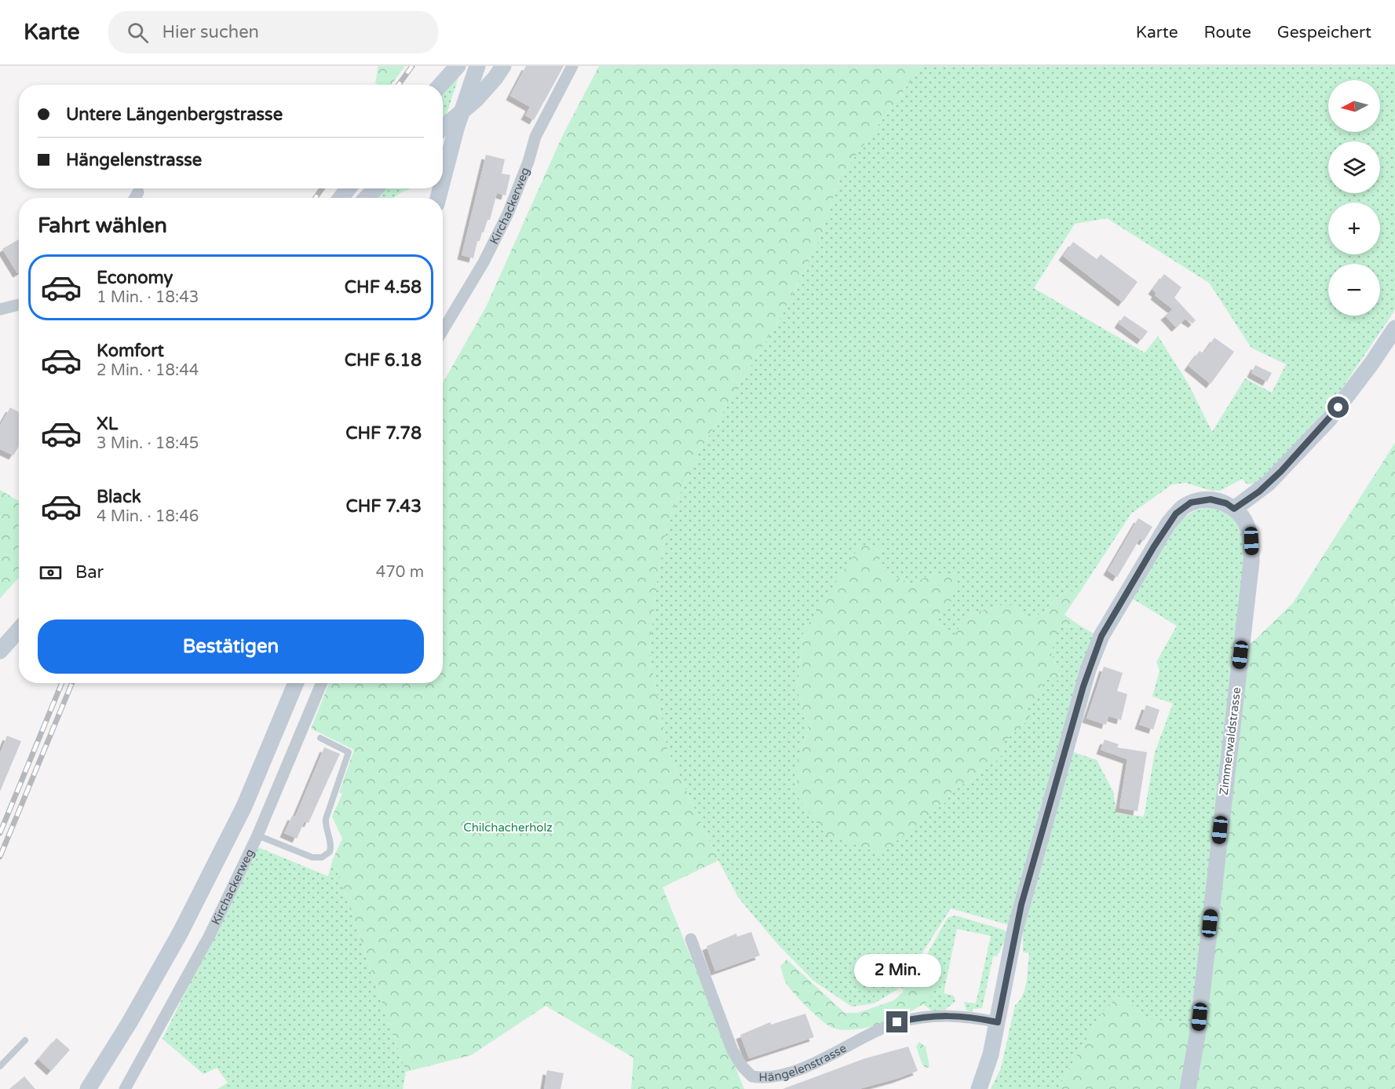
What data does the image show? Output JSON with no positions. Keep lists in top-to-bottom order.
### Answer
{
  "streets": {
    "street": ["Kirchackerweg", "Zimmerwaldstrasse", "Hängelenstrasse"]
  },
  "parks": ["Chilchacherholz"],
  "north": "left",
  "page": {
    "header": "Karte",
    "search": "Hier suchen",
    "nav": ["Karte", "Route", "Gespeichert"],
    "map_buttons": ["+", "−"],
    "banner": ["Untere Längenbergstrasse", "Hängelenstrasse"],
    "heading": "Fahrt wählen",
    "list": [
      {
        "name": "Economy",
        "note": "1 Min. · 18:43",
        "value": "CHF 4.58"
      },
      {
        "name": "Komfort",
        "note": "2 Min. · 18:44",
        "value": "CHF 6.18"
      },
      {
        "name": "XL",
        "note": "3 Min. · 18:45",
        "value": "CHF 7.78"
      },
      {
        "name": "Black",
        "note": "4 Min. · 18:46",
        "value": "CHF 7.43"
      }
    ],
    "pay": ["Bar", "470 m"],
    "buttons": "Bestätigen",
    "bubble": "2 Min."
  }
}
